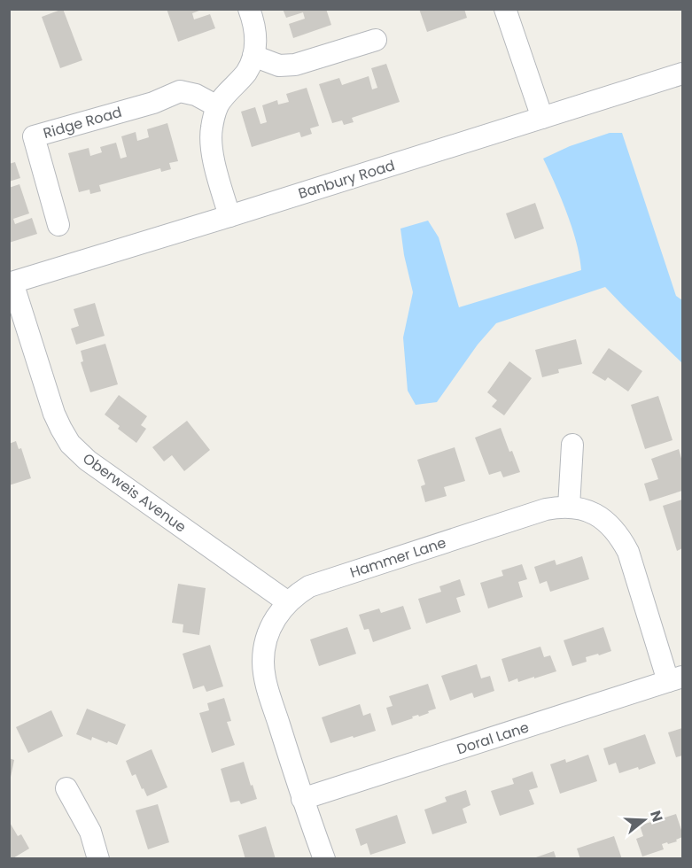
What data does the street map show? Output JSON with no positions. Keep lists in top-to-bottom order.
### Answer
{
  "streets": {
    "street": [
      "Ridge Road",
      "Banbury Road",
      "Oberweis Avenue",
      "Hammer Lane",
      "Doral Lane"
    ]
  },
  "crossings": [
    ["Banbury Road", "Oberweis Avenue"],
    ["Oberweis Avenue", "Hammer Lane"],
    ["Hammer Lane", "Doral Lane"]
  ],
  "north": "right"
}
